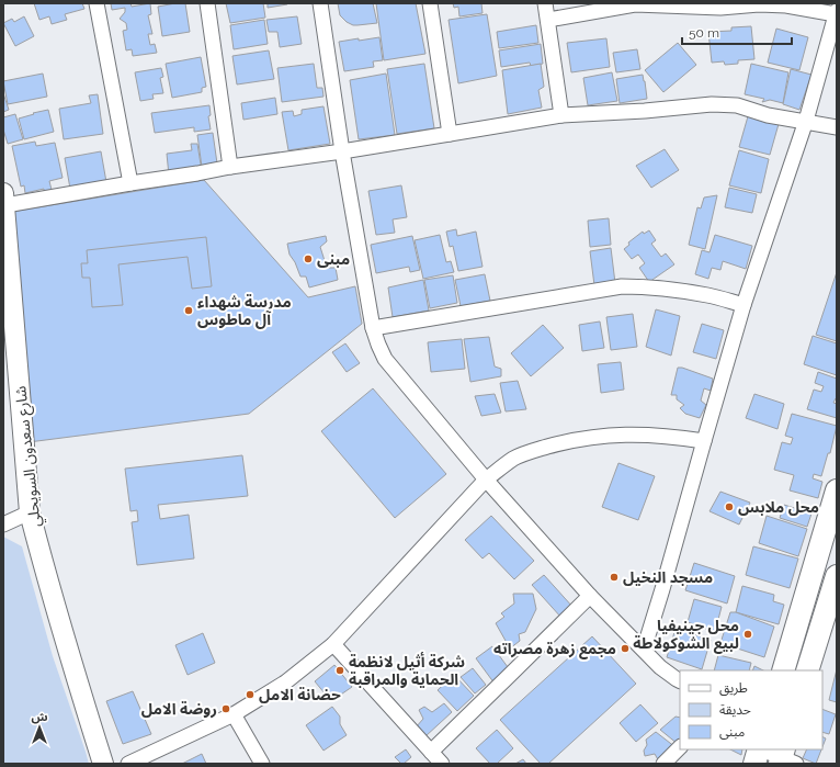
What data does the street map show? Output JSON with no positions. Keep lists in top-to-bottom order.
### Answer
{
  "streets": {
    "main road": ["شارع سعدون السويحلي"]
  },
  "places": [
    "مبنى",
    "مدرسة شهداء آل ماطوس",
    "محل ملابس",
    "مسجد النخيل",
    "محل جينيفيا لبيع الشوكولاطة",
    "مجمع زهرة مصراته",
    "شركة أثيل لانظمة الحماية والمراقبة",
    "حضانة الامل",
    "روضة الامل"
  ],
  "legend": ["طريق", "حديقة", "مبنى"],
  "scale_bar": "50 m",
  "north": "top"
}
